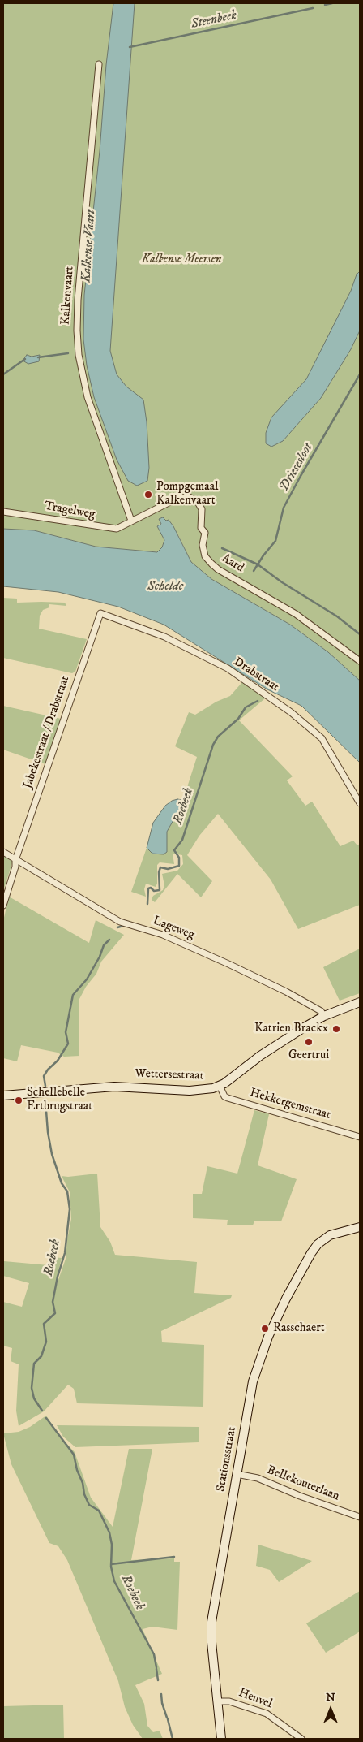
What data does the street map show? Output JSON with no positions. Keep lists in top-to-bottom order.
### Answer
{
  "streets": {
    "street": [
      "Kalkenvaart",
      "Tragelweg",
      "Aard",
      "Drabstraat",
      "Jabekestraat / Drabstraat",
      "Lageweg",
      "Wettersestraat",
      "Hekkergemstraat",
      "Stationsstraat",
      "Bellekouterlaan",
      "Heuvel"
    ]
  },
  "crossings": [
    ["Kalkenvaart", "Tragelweg"],
    ["Kalkenvaart", "Aard"],
    ["Tragelweg", "Aard"],
    ["Drabstraat", "Jabekestraat / Drabstraat"],
    ["Jabekestraat / Drabstraat", "Lageweg"],
    ["Lageweg", "Wettersestraat"],
    ["Wettersestraat", "Hekkergemstraat"],
    ["Stationsstraat", "Bellekouterlaan"],
    ["Stationsstraat", "Heuvel"]
  ],
  "water": [
    "Steenbeek",
    "Kalkense Vaart",
    "Driesesloot",
    "Schelde",
    "Roebeek"
  ],
  "parks": ["Kalkense Meersen"],
  "places": [
    "Pompgemaal Kalkenvaart",
    "Katrien Brackx",
    "Geertrui",
    "Schellebelle Ertbrugstraat",
    "Rasschaert"
  ],
  "north": "top"
}
